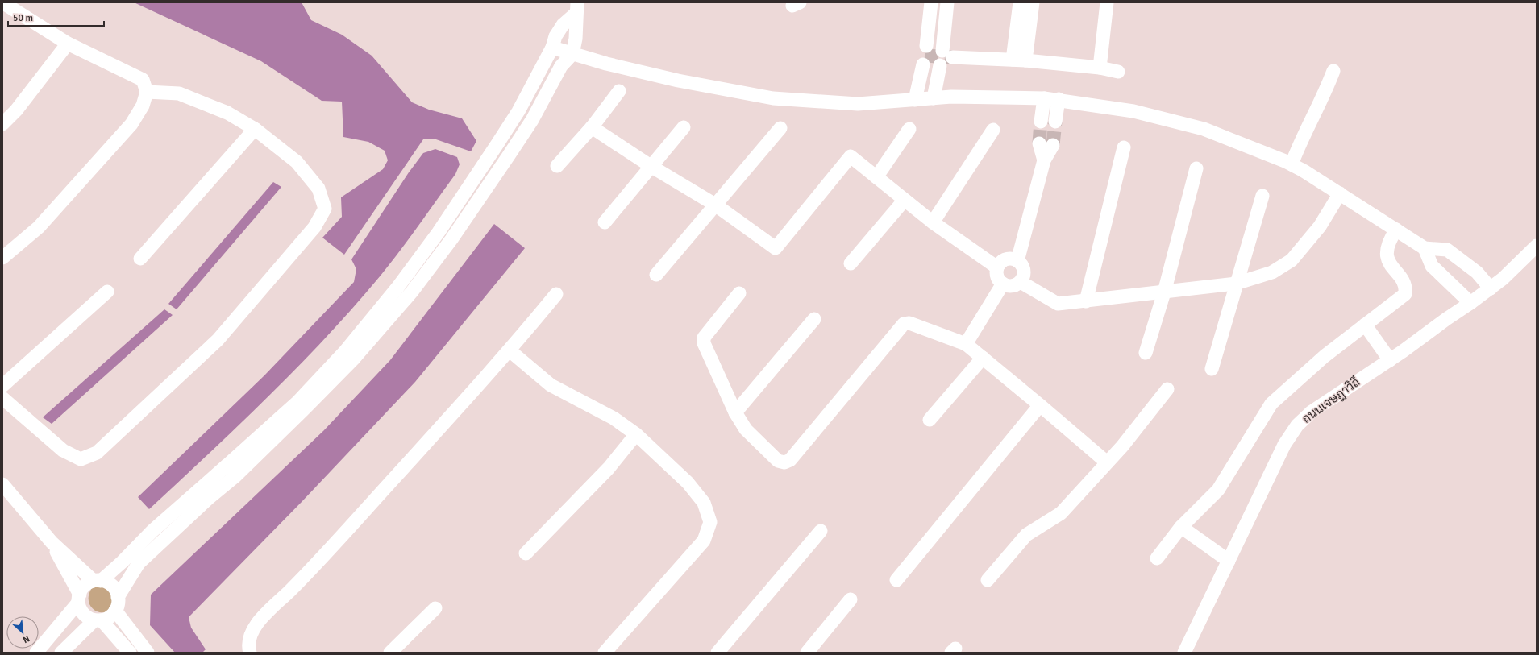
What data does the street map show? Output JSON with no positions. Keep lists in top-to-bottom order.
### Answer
{
  "streets": {
    "street": ["ถนนเจษฎาวิถี"]
  },
  "scale_bar": "50 m",
  "north": "bottom right"
}
